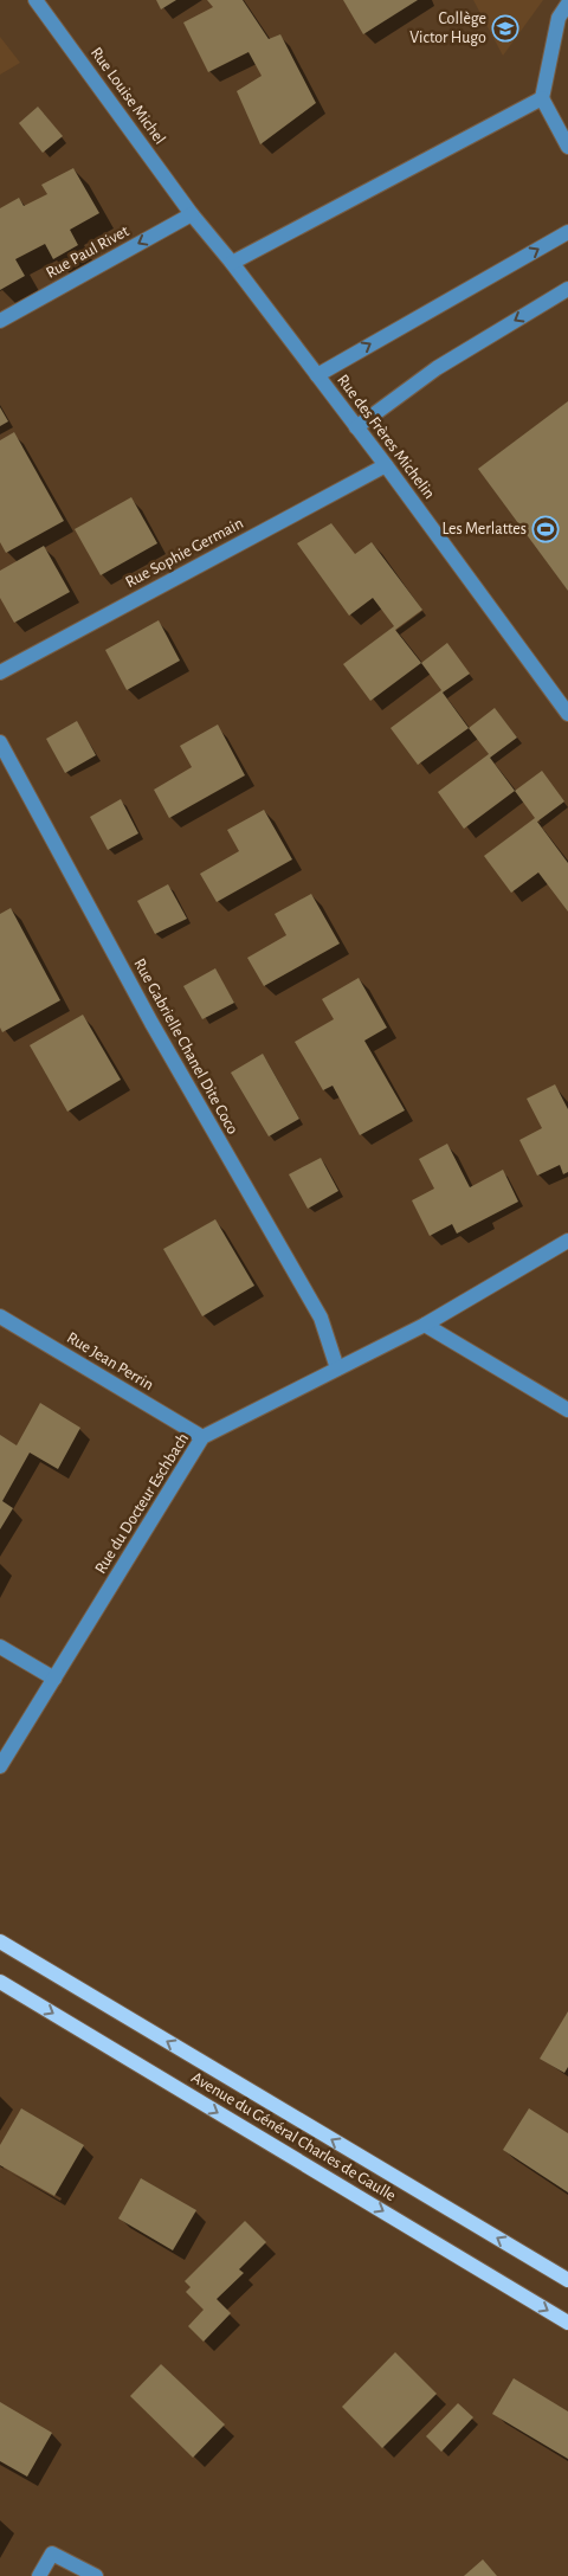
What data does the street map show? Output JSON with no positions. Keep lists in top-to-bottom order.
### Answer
{
  "streets": {
    "main road": ["Avenue du Général Charles de Gaulle"],
    "street": [
      "Rue Louise Michel",
      "Rue Paul Rivet",
      "Rue des Frères Michelin",
      "Rue Sophie Germain",
      "Rue Gabrielle Chanel Dite Coco",
      "Rue Jean Perrin",
      "Rue du Docteur Eschbach"
    ]
  },
  "crossings": [
    ["Rue Louise Michel", "Rue Paul Rivet"],
    ["Rue Louise Michel", "Rue des Frères Michelin"],
    ["Rue Paul Rivet", "Rue des Frères Michelin"],
    ["Rue des Frères Michelin", "Rue Sophie Germain"],
    ["Rue Gabrielle Chanel Dite Coco", "Rue du Docteur Eschbach"],
    ["Rue Jean Perrin", "Rue du Docteur Eschbach"]
  ],
  "one_way": ["Rue Paul Rivet"],
  "places": {
    "school or university": ["Collège Victor Hugo"],
    "sports": ["Les Merlattes"]
  }
}
